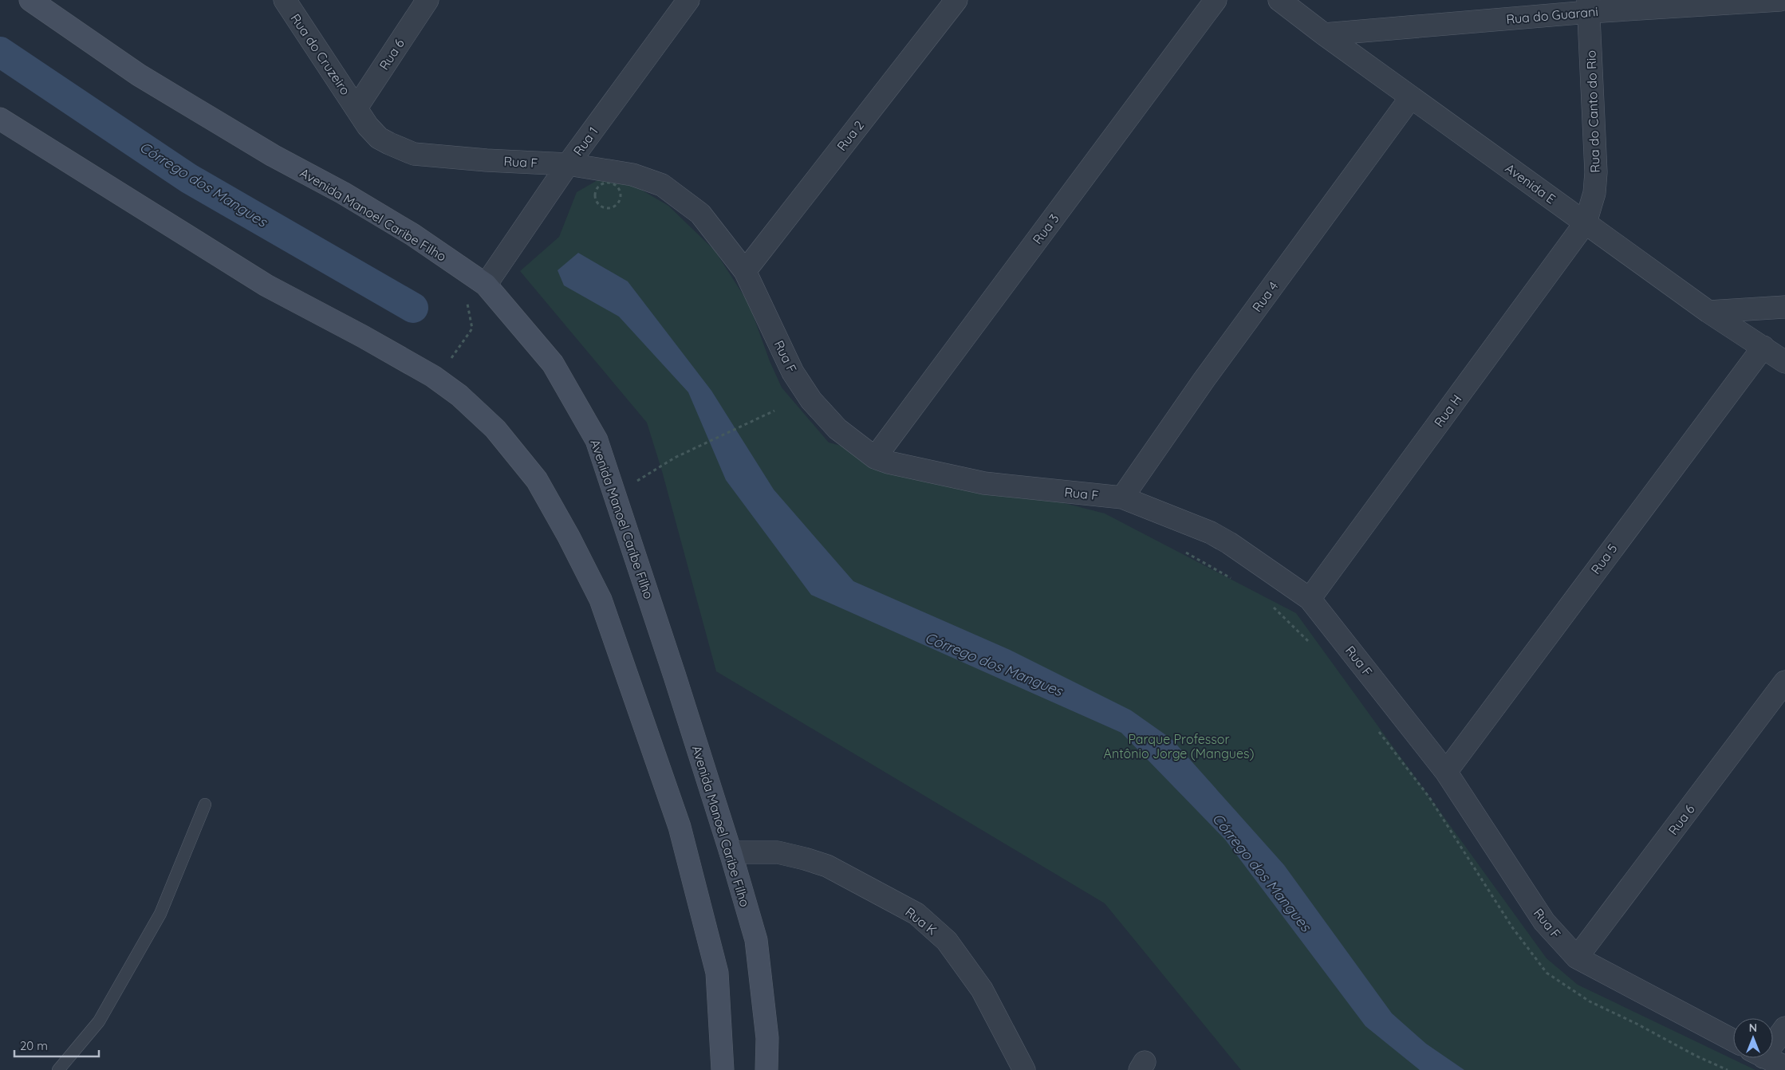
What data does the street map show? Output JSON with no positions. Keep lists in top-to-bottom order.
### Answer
{
  "streets": {
    "main road": ["Avenida Manoel Caribe Filho"],
    "street": [
      "Rua do Guarani",
      "Rua do Cruzeiro",
      "Rua 6",
      "Rua do Canto do Rio",
      "Rua 2",
      "Rua 1",
      "Rua F",
      "Avenida E",
      "Rua 3",
      "Rua 4",
      "Rua H",
      "Rua 5",
      "Rua K"
    ]
  },
  "crossings": [
    ["Rua do Guarani", "Rua do Canto do Rio"],
    ["Rua do Guarani", "Avenida E"],
    ["Rua do Cruzeiro", "Rua 6"],
    ["Rua do Cruzeiro", "Rua F"],
    ["Rua 6", "Rua F"],
    ["Rua do Canto do Rio", "Avenida E"],
    ["Rua do Canto do Rio", "Rua H"],
    ["Rua 2", "Rua F"],
    ["Rua 1", "Rua F"],
    ["Rua 1", "Avenida Manoel Caribe Filho"],
    ["Rua F", "Rua 3"],
    ["Rua F", "Rua 4"],
    ["Rua F", "Rua H"],
    ["Rua F", "Rua 5"],
    ["Avenida E", "Rua 4"],
    ["Avenida E", "Rua H"],
    ["Avenida E", "Rua 5"],
    ["Avenida Manoel Caribe Filho", "Rua K"]
  ],
  "water": ["Córrego dos Mangues"],
  "parks": ["Parque Professor Antônio Jorge (Mangues)"],
  "scale_bar": "20 m",
  "north": "top"
}
